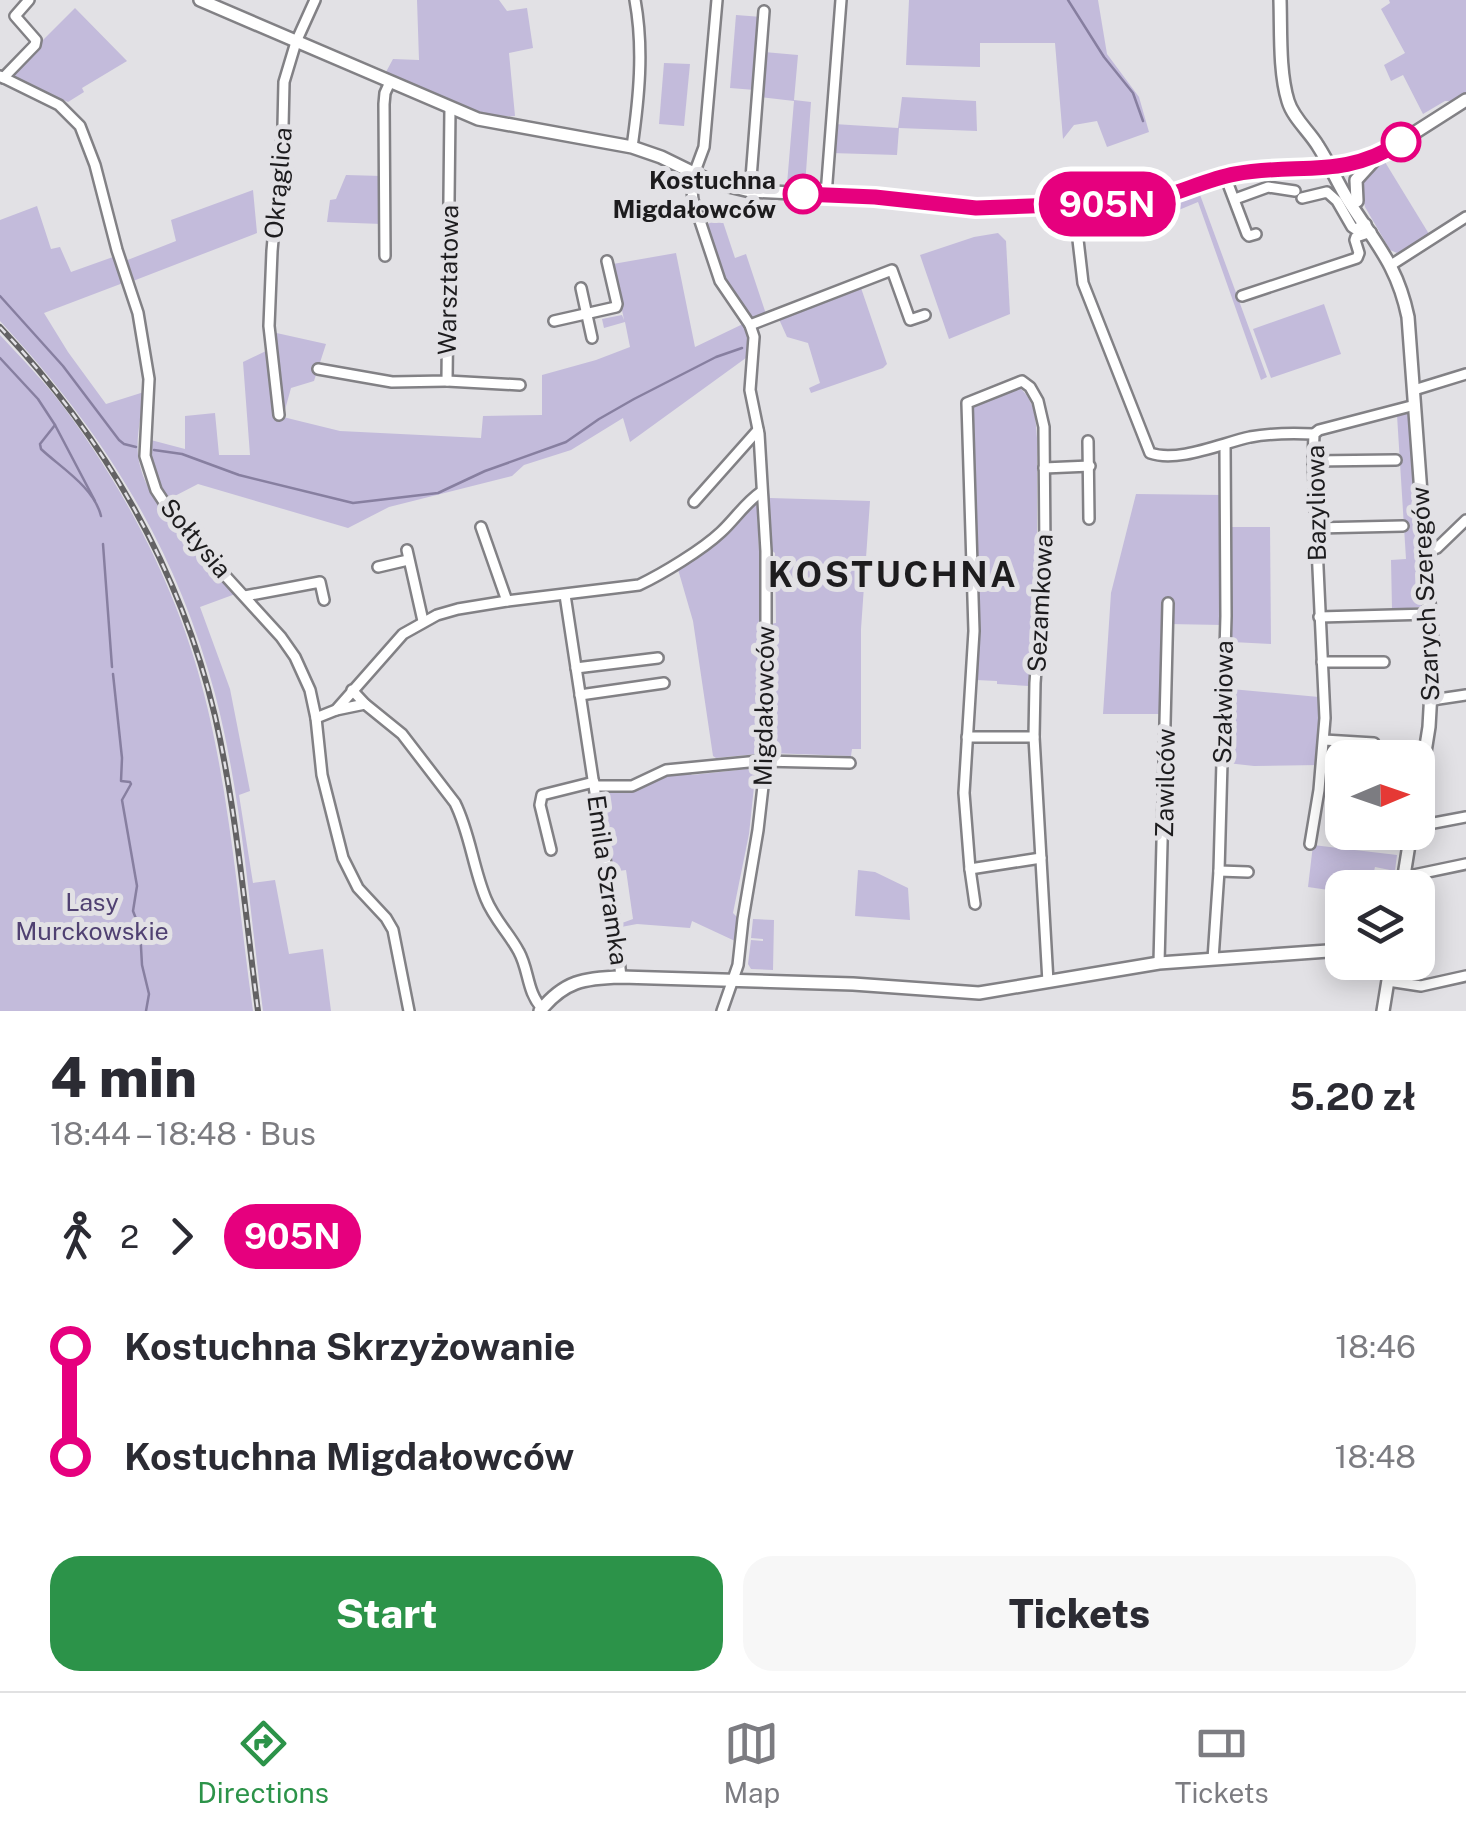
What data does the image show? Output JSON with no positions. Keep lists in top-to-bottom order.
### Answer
{
  "streets": {
    "street": [
      "Okrąglica",
      "Warsztatowa",
      "Bazyliowa",
      "Sołtysia",
      "Szarych Szeregów",
      "Sezamkowa",
      "Szałwiowa",
      "Migdałowców",
      "Zawilców",
      "Emila Szramka"
    ]
  },
  "crossings": [
    ["Bazyliowa", "Szarych Szeregów"]
  ],
  "districts": ["KOSTUCHNA"],
  "parks": ["Lasy Murckowskie"],
  "places": ["Kostuchna Migdałowców"],
  "lines": ["bus line 905N"],
  "north": "right",
  "page": {
    "on_map": "905N",
    "heading": ["4 min", "18:44 – 18:48 · Bus", "5.20 zł"],
    "legs": ["2", "905N"],
    "list": [
      {
        "name": "Kostuchna Skrzyżowanie",
        "value": "18:46"
      },
      {
        "name": "Kostuchna Migdałowców",
        "value": "18:48"
      }
    ],
    "buttons": ["Start", "Tickets"],
    "tabs": ["Directions", "Map", "Tickets"]
  }
}
